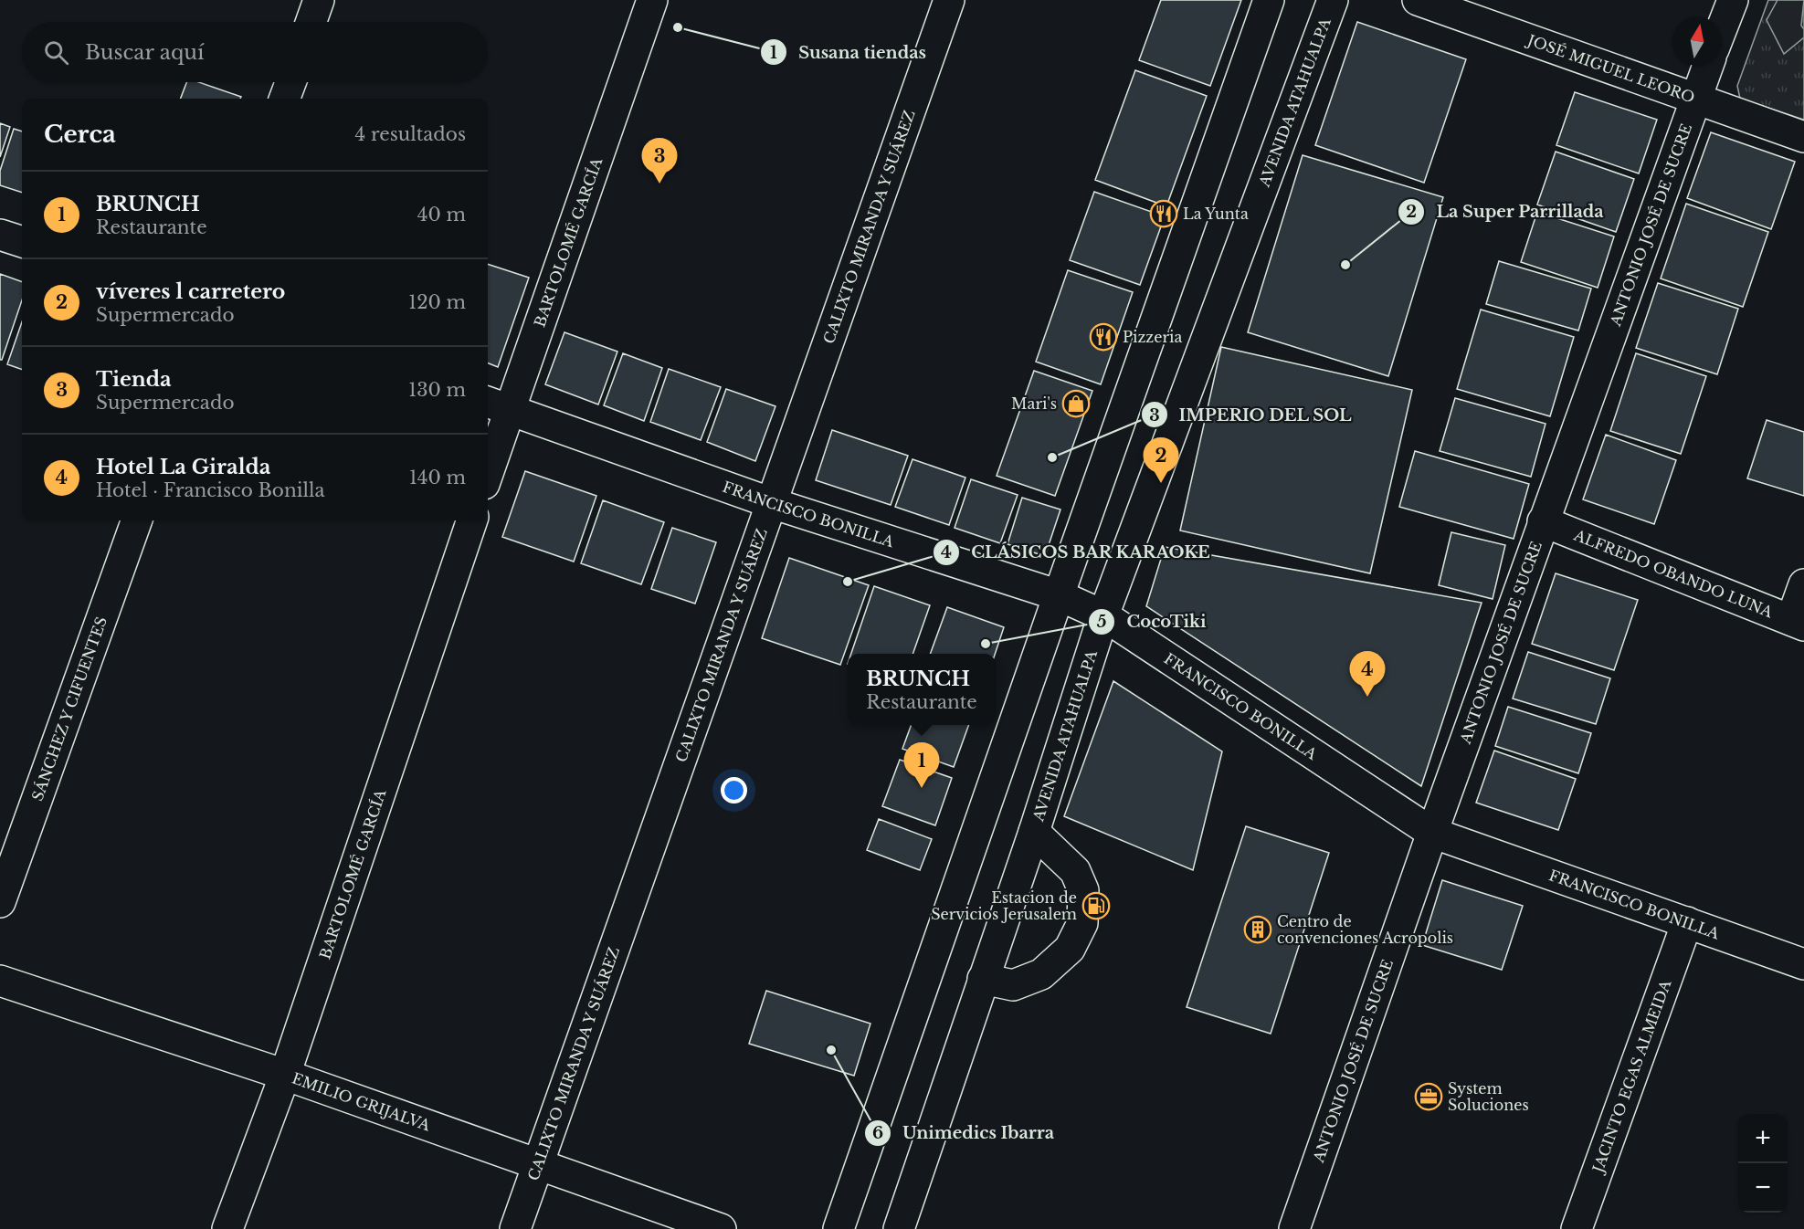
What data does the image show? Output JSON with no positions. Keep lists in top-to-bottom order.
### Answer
{
  "streets": {
    "street": [
      "JOSÉ MIGUEL LEORO",
      "AVENIDA ATAHUALPA",
      "ANTONIO JOSÉ DE SUCRE",
      "CALIXTO MIRANDA Y SUÁREZ",
      "BARTOLOMÉ GARCÍA",
      "FRANCISCO BONILLA",
      "ALFREDO OBANDO LUNA",
      "SÁNCHEZ Y CIFUENTES",
      "JACINTO EGAS ALMEIDA",
      "EMILIO GRIJALVA"
    ]
  },
  "crossings": [
    ["JOSÉ MIGUEL LEORO", "ANTONIO JOSÉ DE SUCRE"],
    ["AVENIDA ATAHUALPA", "FRANCISCO BONILLA"],
    ["ANTONIO JOSÉ DE SUCRE", "FRANCISCO BONILLA"],
    ["ANTONIO JOSÉ DE SUCRE", "ALFREDO OBANDO LUNA"],
    ["CALIXTO MIRANDA Y SUÁREZ", "FRANCISCO BONILLA"],
    ["CALIXTO MIRANDA Y SUÁREZ", "EMILIO GRIJALVA"],
    ["BARTOLOMÉ GARCÍA", "FRANCISCO BONILLA"],
    ["BARTOLOMÉ GARCÍA", "EMILIO GRIJALVA"],
    ["FRANCISCO BONILLA", "JACINTO EGAS ALMEIDA"]
  ],
  "places": {
    "other": [
      "Susana tiendas",
      "La Super Parrillada",
      "IMPERIO DEL SOL",
      "CLÁSICOS BAR KARAOKE",
      "CocoTiki",
      "Unimedics Ibarra"
    ],
    "restaurant": ["La Yunta", "Pizzeria"],
    "shop": ["Mari's"],
    "fuel station": ["Estacion de Servicios Jerusalem"],
    "building": ["Centro de convenciones Acropolis"],
    "office": ["System Soluciones"]
  },
  "north": "top",
  "page": {
    "search": "Buscar aquí",
    "heading": ["Cerca", "4 resultados"],
    "pins": [
      "3",
      "2",
      "4",
      "1"
    ],
    "list": [
      {
        "mark": "1",
        "name": "BRUNCH",
        "note": "Restaurante",
        "value": "40 m"
      },
      {
        "mark": "2",
        "name": "víveres l carretero",
        "note": "Supermercado",
        "value": "120 m"
      },
      {
        "mark": "3",
        "name": "Tienda",
        "note": "Supermercado",
        "value": "130 m"
      },
      {
        "mark": "4",
        "name": "Hotel La Giralda",
        "note": "Hotel · Francisco Bonilla",
        "value": "140 m"
      }
    ],
    "popup": ["BRUNCH", "Restaurante"],
    "map_buttons": ["+", "−"]
  }
}
